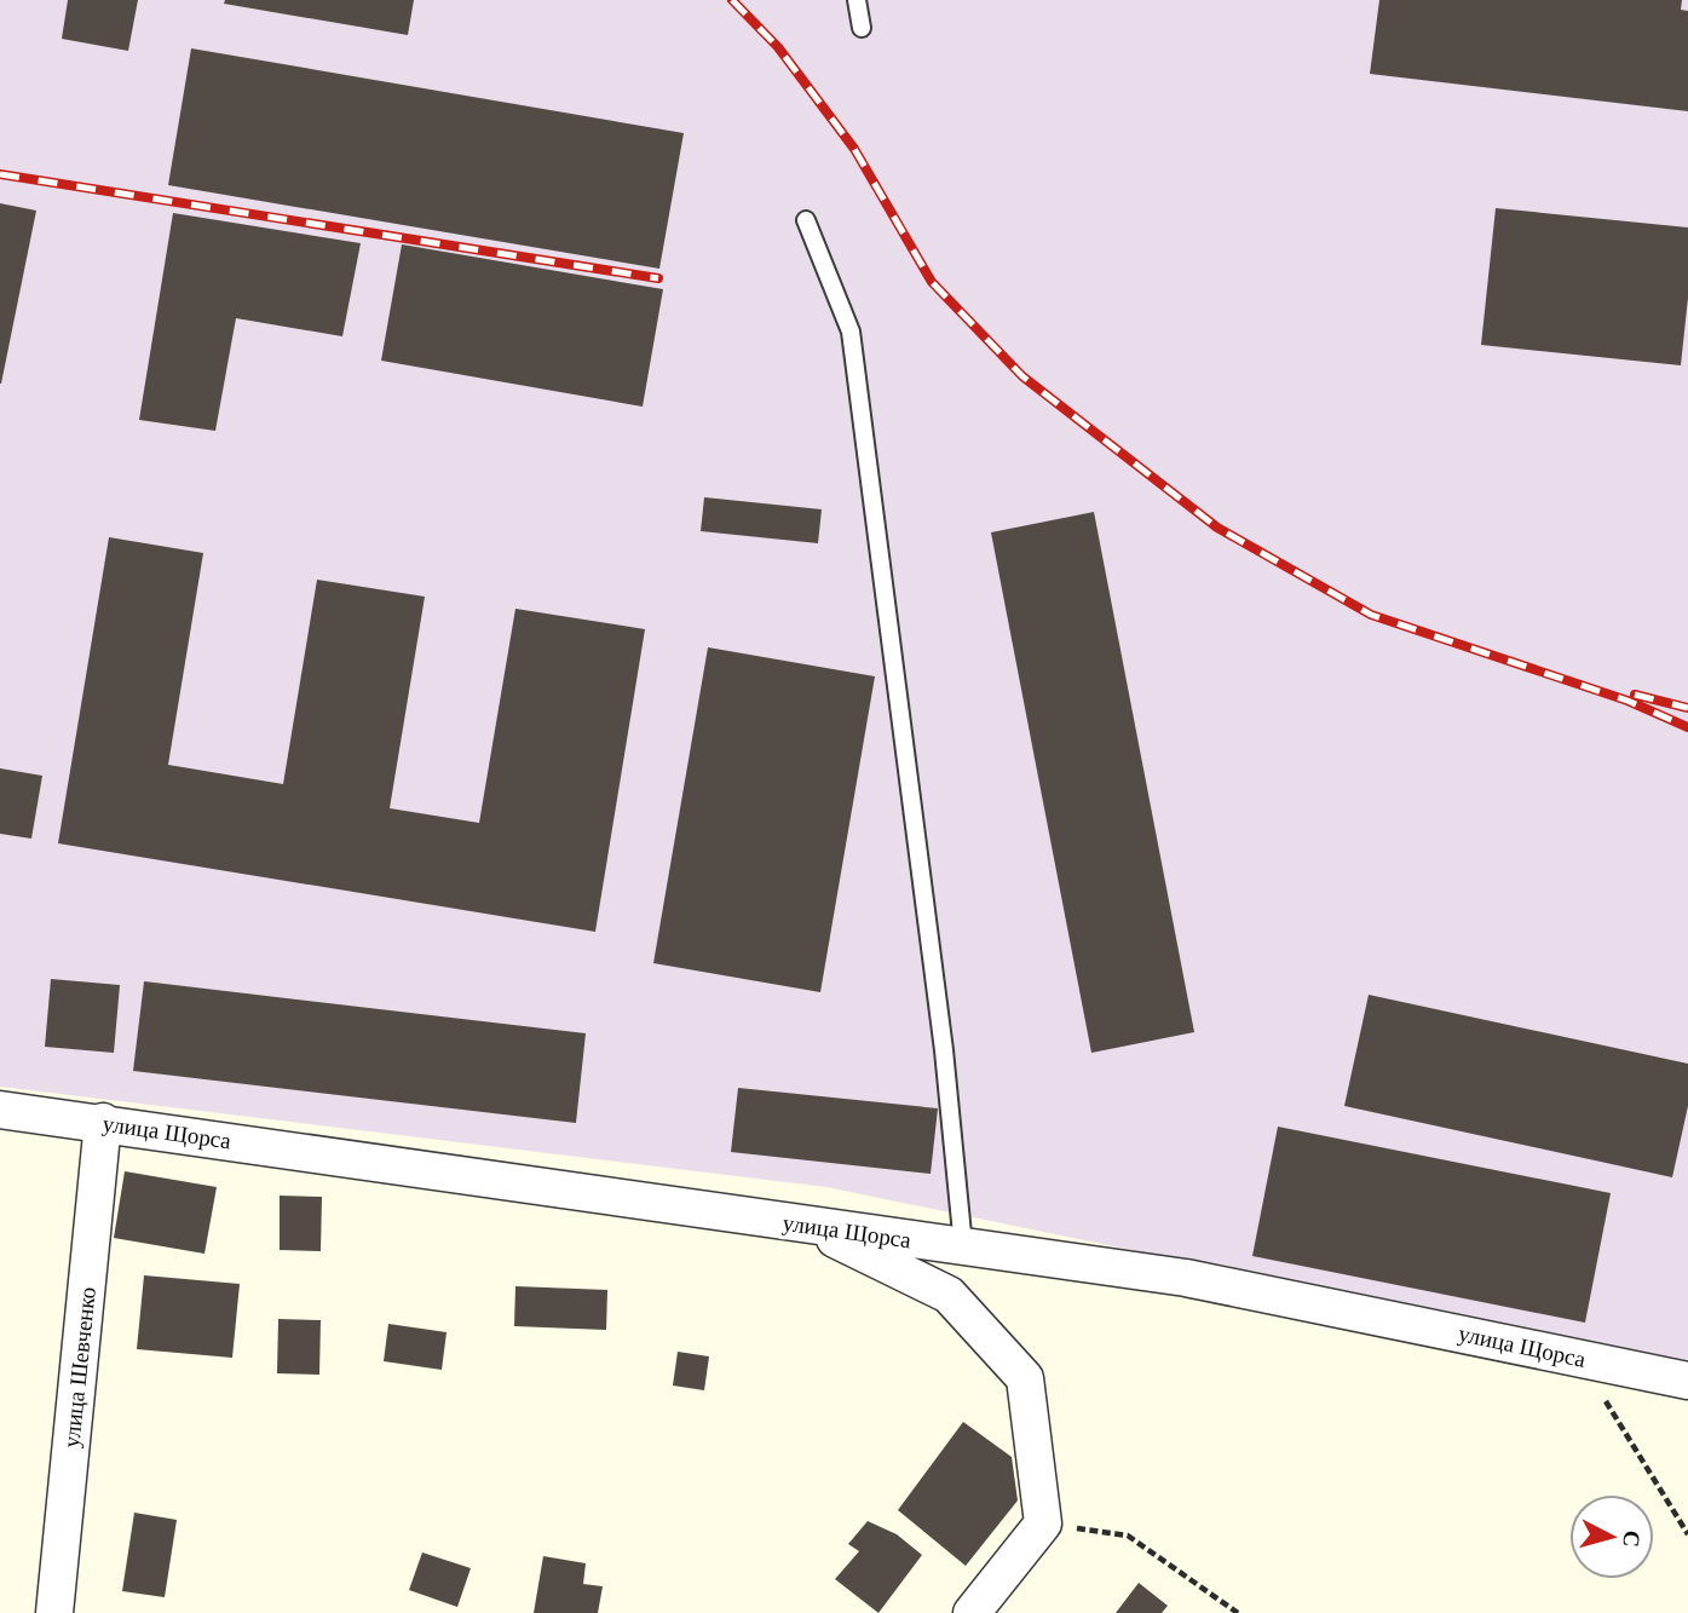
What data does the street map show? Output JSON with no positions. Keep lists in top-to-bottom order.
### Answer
{
  "streets": {
    "street": ["улица Щорса", "улица Шевченко"]
  },
  "crossings": [
    ["улица Щорса", "улица Шевченко"]
  ],
  "north": "right"
}
